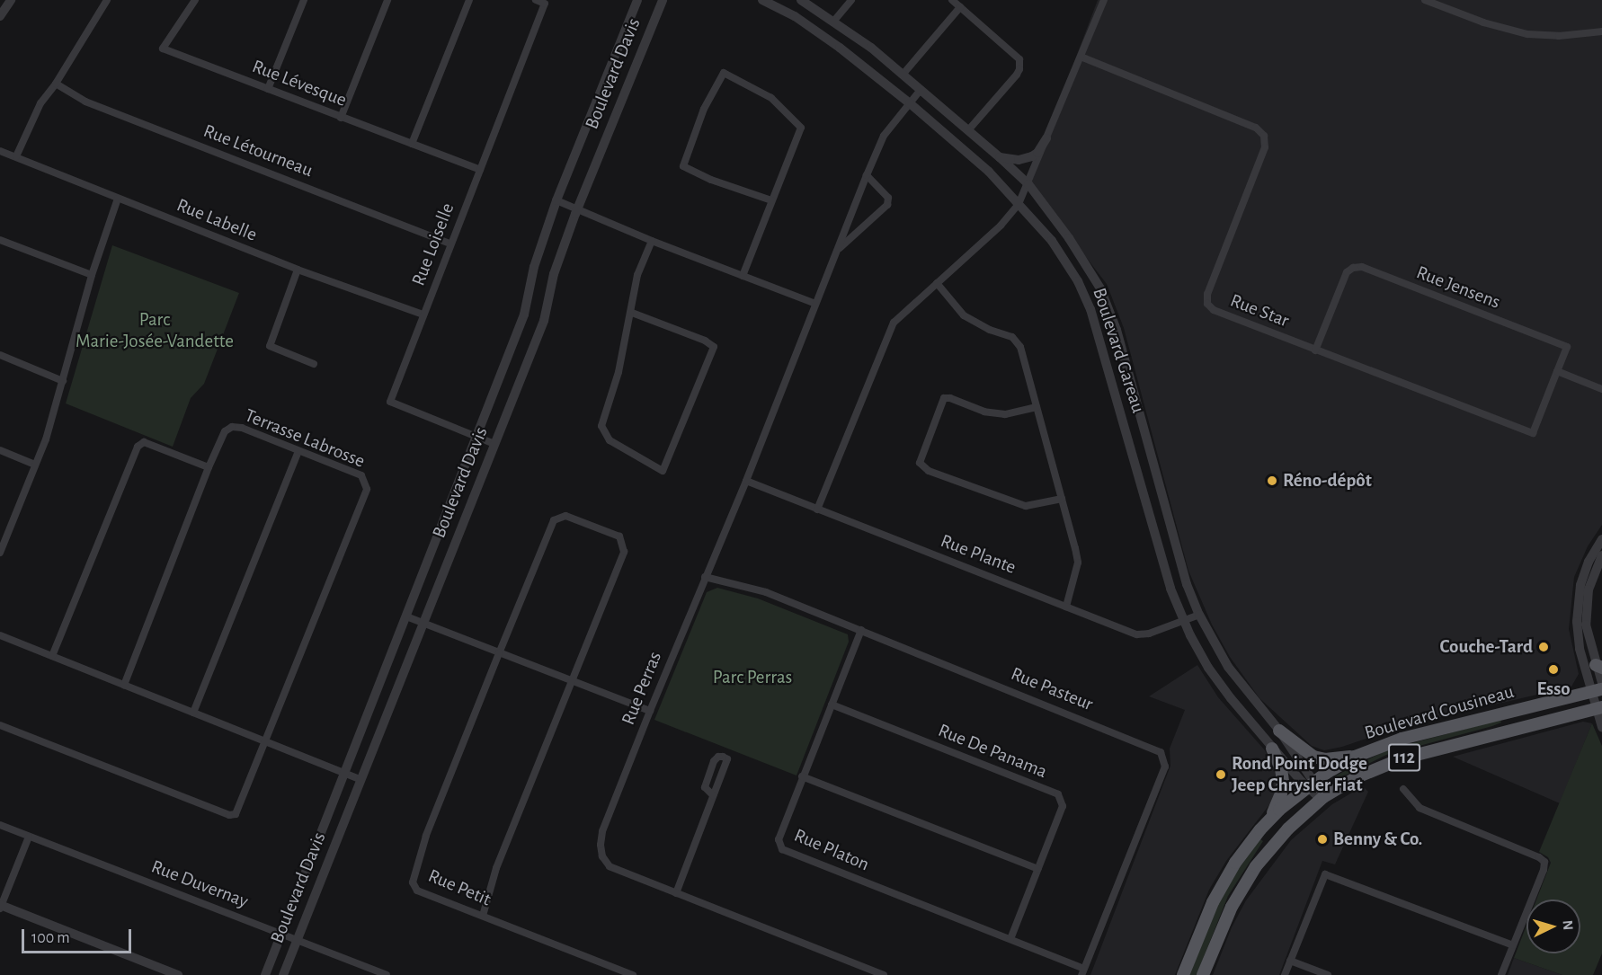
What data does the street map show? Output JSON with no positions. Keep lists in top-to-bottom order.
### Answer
{
  "streets": {
    "main road": ["Boulevard Cousineau", "112"],
    "street": [
      "Boulevard Davis",
      "Rue Lévesque",
      "Rue Létourneau",
      "Rue Labelle",
      "Rue Loiselle",
      "Rue Jensens",
      "Rue Star",
      "Boulevard Gareau",
      "Terrasse Labrosse",
      "Rue Plante",
      "Rue Perras",
      "Rue Pasteur",
      "Rue De Panama",
      "Rue Platon",
      "Rue Duvernay",
      "Rue Petit"
    ]
  },
  "crossings": [
    ["Boulevard Davis", "Rue Loiselle"],
    ["Boulevard Davis", "Rue Duvernay"],
    ["Rue Lévesque", "Rue Loiselle"],
    ["Rue Létourneau", "Rue Loiselle"],
    ["Rue Labelle", "Rue Loiselle"],
    ["Rue Jensens", "Rue Star"],
    ["Boulevard Gareau", "Rue Plante"],
    ["Boulevard Gareau", "Rue Perras"],
    ["Boulevard Gareau", "Boulevard Cousineau"],
    ["Rue Plante", "Rue Perras"],
    ["Rue Perras", "Rue Pasteur"],
    ["Rue Pasteur", "Rue Platon"],
    ["Rue De Panama", "Rue Platon"]
  ],
  "parks": ["Parc Marie-Josée-Vandette", "Parc Perras"],
  "places": [
    "Réno-dépôt",
    "Couche-Tard",
    "Esso",
    "Rond Point Dodge Jeep Chrysler Fiat",
    "Benny & Co."
  ],
  "scale_bar": "100 m",
  "north": "right"
}
